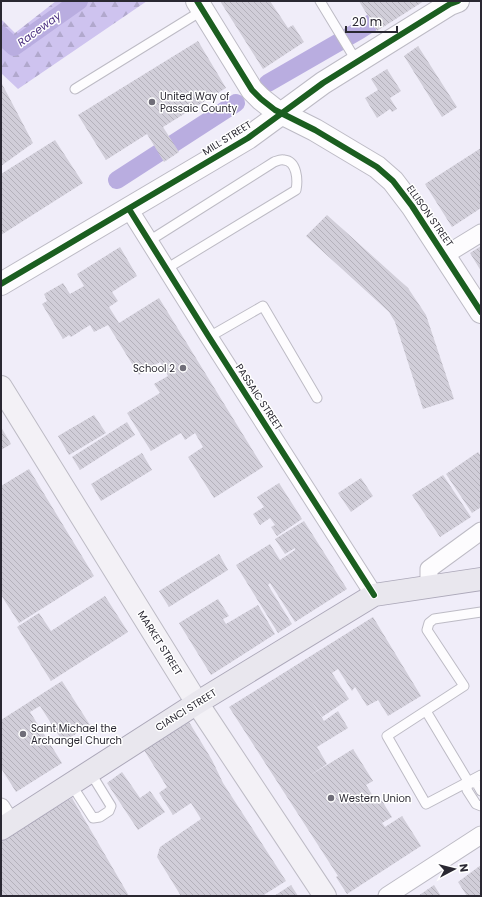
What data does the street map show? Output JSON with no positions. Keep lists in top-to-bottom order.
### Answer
{
  "streets": {
    "main road": ["MARKET STREET", "CIANCI STREET"],
    "street": ["MILL STREET", "ELLISON STREET", "PASSAIC STREET"]
  },
  "crossings": [
    ["MILL STREET", "ELLISON STREET"],
    ["MILL STREET", "PASSAIC STREET"],
    ["PASSAIC STREET", "CIANCI STREET"],
    ["MARKET STREET", "CIANCI STREET"]
  ],
  "water": ["Raceway"],
  "places": [
    "United Way of Passaic County",
    "School 2",
    "Saint Michael the Archangel Church",
    "Western Union"
  ],
  "scale_bar": "20 m",
  "north": "right"
}
